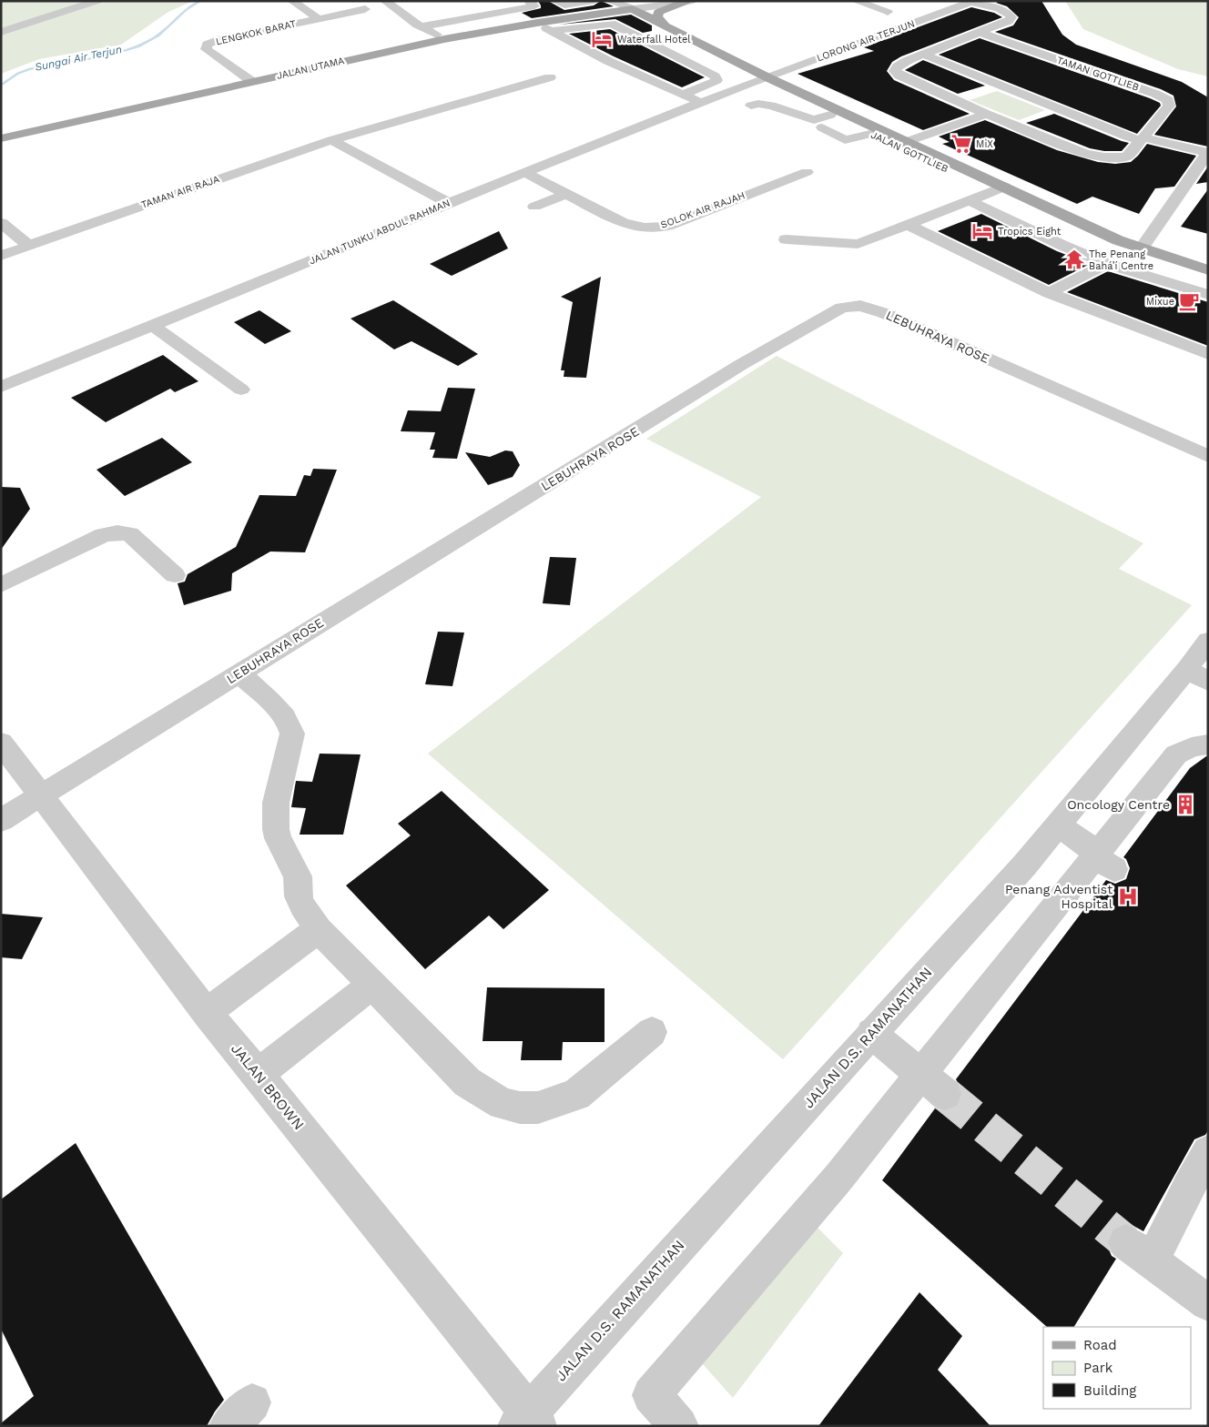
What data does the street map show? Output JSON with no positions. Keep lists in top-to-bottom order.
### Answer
{
  "streets": {
    "main road": ["JALAN UTAMA", "JALAN GOTTLIEB"],
    "street": [
      "LENGKOK BARAT",
      "LORONG AIR TERJUN",
      "TAMAN GOTTLIEB",
      "TAMAN AIR RAJA",
      "SOLOK AIR RAJAH",
      "JALAN TUNKU ABDUL RAHMAN",
      "LEBUHRAYA ROSE",
      "JALAN D.S. RAMANATHAN",
      "JALAN BROWN"
    ]
  },
  "crossings": [
    ["LENGKOK BARAT", "JALAN UTAMA"],
    ["LORONG AIR TERJUN", "TAMAN GOTTLIEB"],
    ["LORONG AIR TERJUN", "JALAN GOTTLIEB"],
    ["LORONG AIR TERJUN", "JALAN TUNKU ABDUL RAHMAN"],
    ["JALAN UTAMA", "JALAN GOTTLIEB"],
    ["JALAN GOTTLIEB", "JALAN TUNKU ABDUL RAHMAN"],
    ["SOLOK AIR RAJAH", "JALAN TUNKU ABDUL RAHMAN"],
    ["LEBUHRAYA ROSE", "JALAN BROWN"],
    ["JALAN D.S. RAMANATHAN", "JALAN BROWN"]
  ],
  "water": ["Sungai Air Terjun"],
  "places": {
    "hotel": ["Waterfall Hotel", "Tropics Eight"],
    "supermarket": ["MiX"],
    "temple": ["The Penang Bahá’í Centre"],
    "cafe": ["Mixue"],
    "building": ["Oncology Centre"],
    "hospital": ["Penang Adventist Hospital"]
  },
  "legend": ["Road", "Park", "Building"]
}
